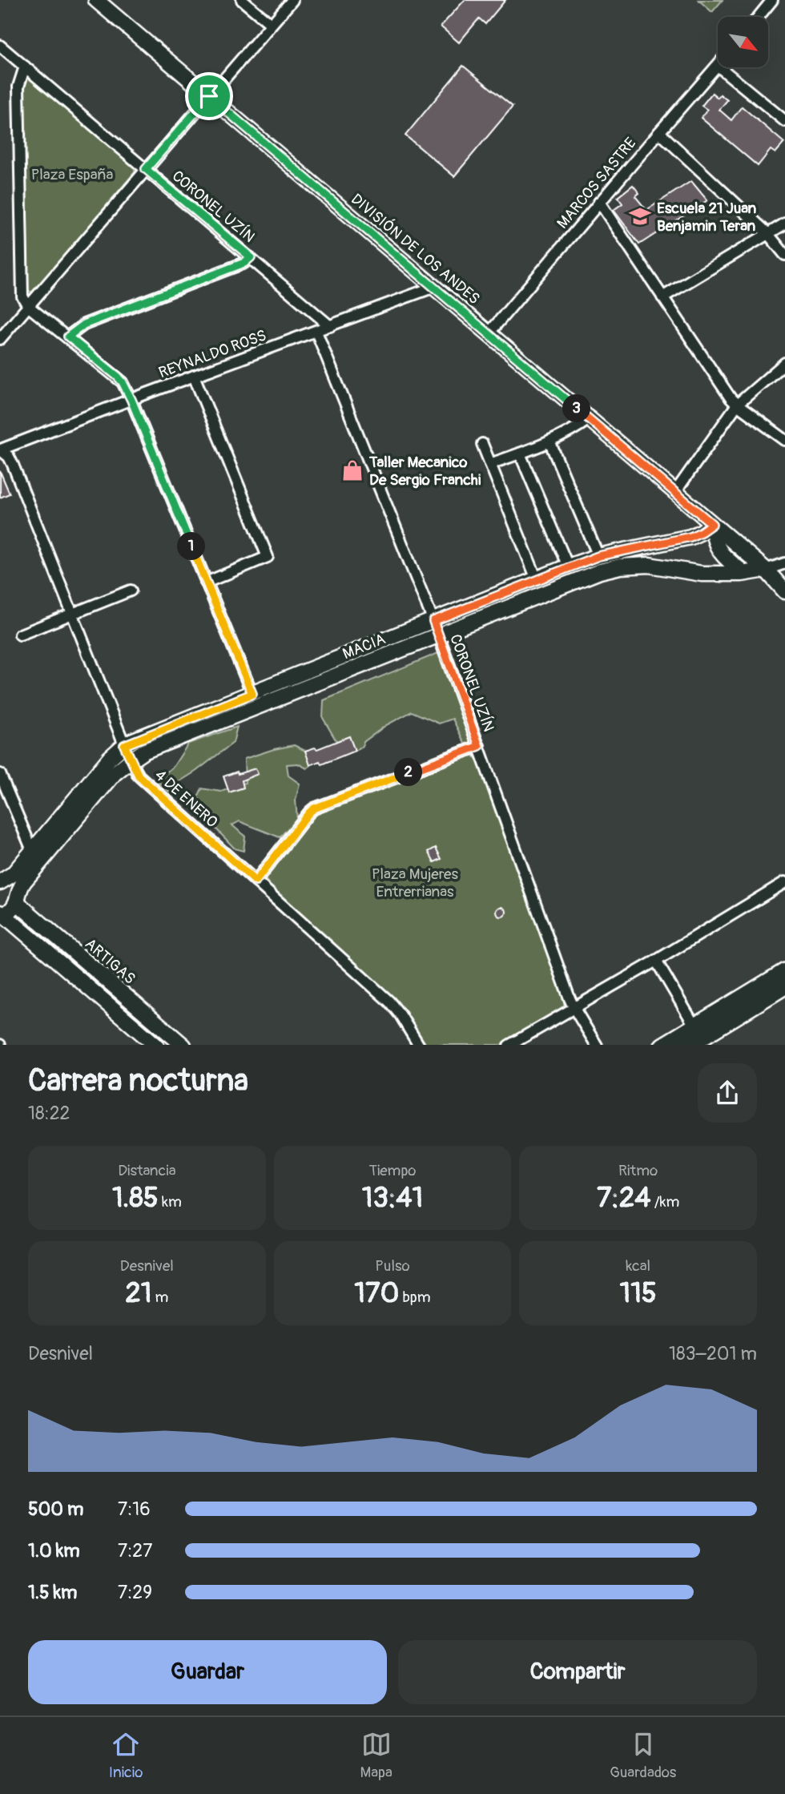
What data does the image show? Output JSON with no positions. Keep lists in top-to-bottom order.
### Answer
{
  "streets": {
    "street": [
      "MARCOS SASTRE",
      "CORONEL UZÍN",
      "DIVISIÓN DE LOS ANDES",
      "REYNALDO ROSS",
      "MACIA",
      "4 DE ENERO",
      "ARTIGAS"
    ]
  },
  "crossings": [
    ["MARCOS SASTRE", "DIVISIÓN DE LOS ANDES"],
    ["CORONEL UZÍN", "REYNALDO ROSS"],
    ["CORONEL UZÍN", "MACIA"],
    ["DIVISIÓN DE LOS ANDES", "REYNALDO ROSS"],
    ["DIVISIÓN DE LOS ANDES", "MACIA"],
    ["REYNALDO ROSS", "4 DE ENERO"],
    ["MACIA", "4 DE ENERO"],
    ["MACIA", "ARTIGAS"]
  ],
  "parks": ["Plaza España", "Plaza Mujeres Entrerrianas"],
  "places": {
    "school or university": ["Escuela 21 Juan Benjamin Teran"],
    "shop": ["Taller Mecanico De Sergio Franchi"]
  },
  "north": "bottom right",
  "page": {
    "pins": ["3", "1", "2"],
    "heading": ["Carrera nocturna", "18:22"],
    "stats": [
      ["Distancia", "1.85 km"],
      ["Tiempo", "13:41"],
      ["Ritmo", "7:24 /km"],
      ["Desnivel", "21 m"],
      ["Pulso", "170 bpm"],
      ["kcal", "115"]
    ],
    "chart": ["Desnivel", "183–201 m"],
    "list": [
      {
        "name": "500 m",
        "note": "7:16"
      },
      {
        "name": "1.0 km",
        "note": "7:27"
      },
      {
        "name": "1.5 km",
        "note": "7:29"
      }
    ],
    "buttons": ["Guardar", "Compartir"],
    "tabs": ["Inicio", "Mapa", "Guardados"]
  }
}
